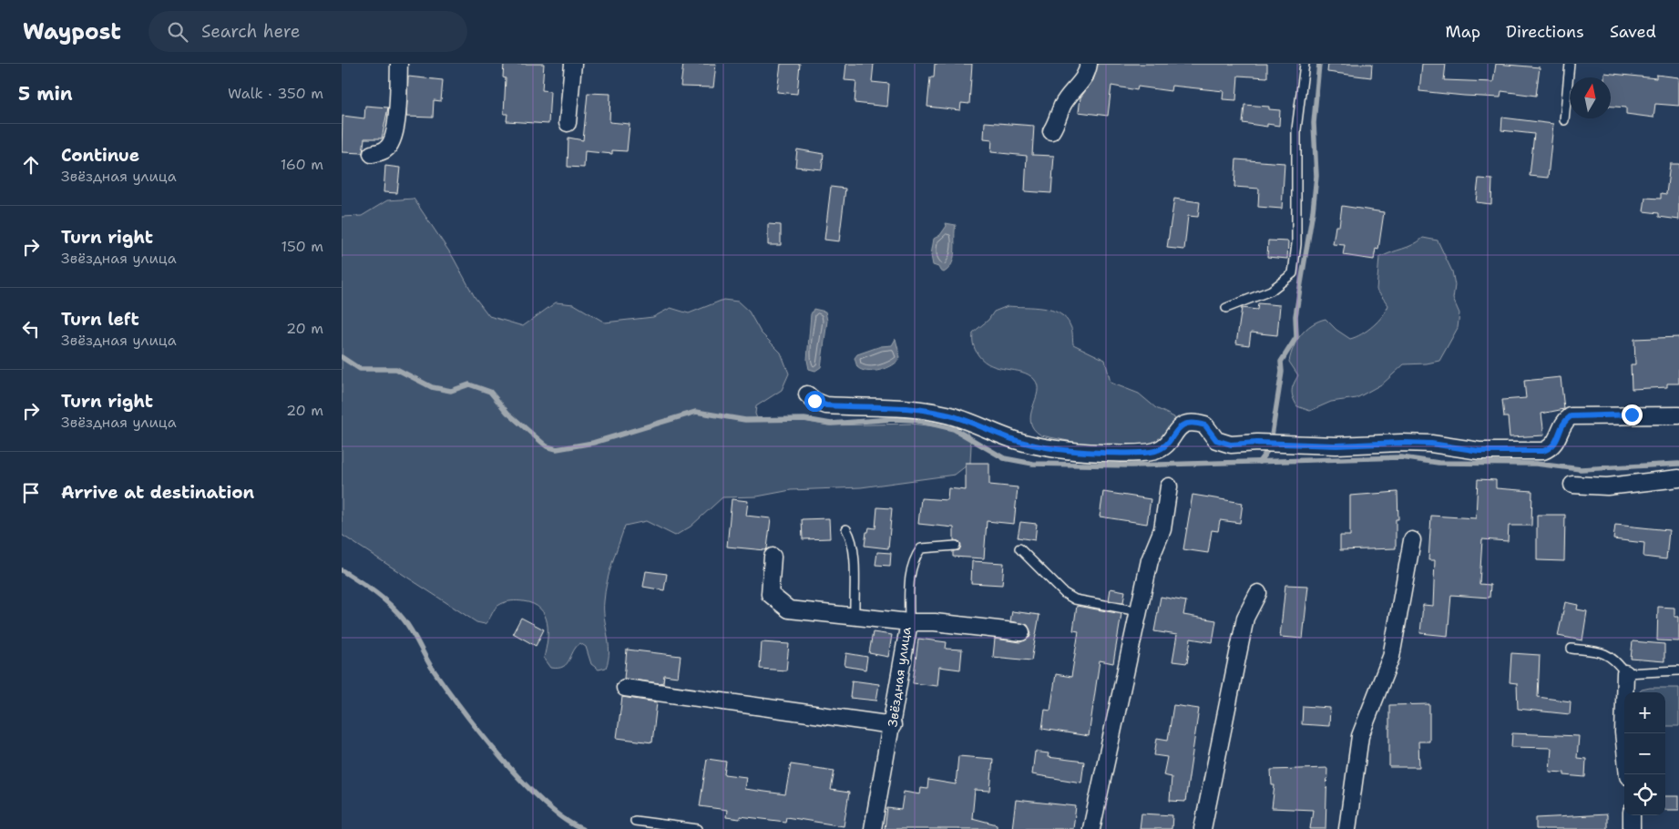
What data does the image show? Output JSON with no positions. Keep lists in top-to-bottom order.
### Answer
{
  "streets": {
    "street": ["Звёздная улица"]
  },
  "north": "top",
  "page": {
    "header": "Waypost",
    "search": "Search here",
    "nav": ["Map", "Directions", "Saved"],
    "heading": ["5 min", "Walk · 350 m"],
    "list": [
      ["Continue", "Звёздная улица", "160 m"],
      ["Turn right", "Звёздная улица", "150 m"],
      ["Turn left", "Звёздная улица", "20 m"],
      ["Turn right", "Звёздная улица", "20 m"],
      "Arrive at destination"
    ],
    "map_buttons": ["+", "−"]
  }
}
